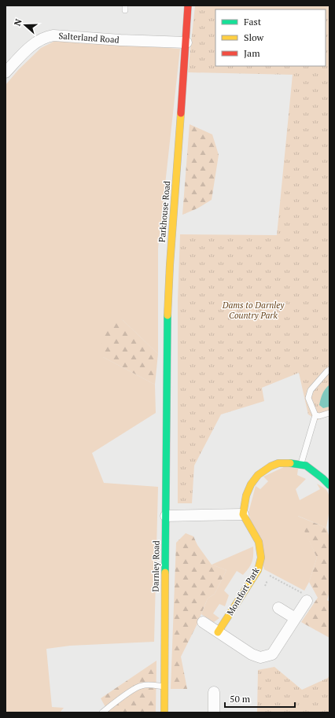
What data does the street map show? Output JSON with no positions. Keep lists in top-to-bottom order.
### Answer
{
  "streets": {
    "main road": ["Parkhouse Road", "Darnley Road", "Montfort Park"],
    "street": ["Salterland Road"]
  },
  "crossings": [
    ["Salterland Road", "Parkhouse Road"],
    ["Parkhouse Road", "Darnley Road"]
  ],
  "parks": ["Dams to Darnley Country Park"],
  "legend": ["Fast", "Slow", "Jam"],
  "scale_bar": "50 m",
  "north": "left"
}
